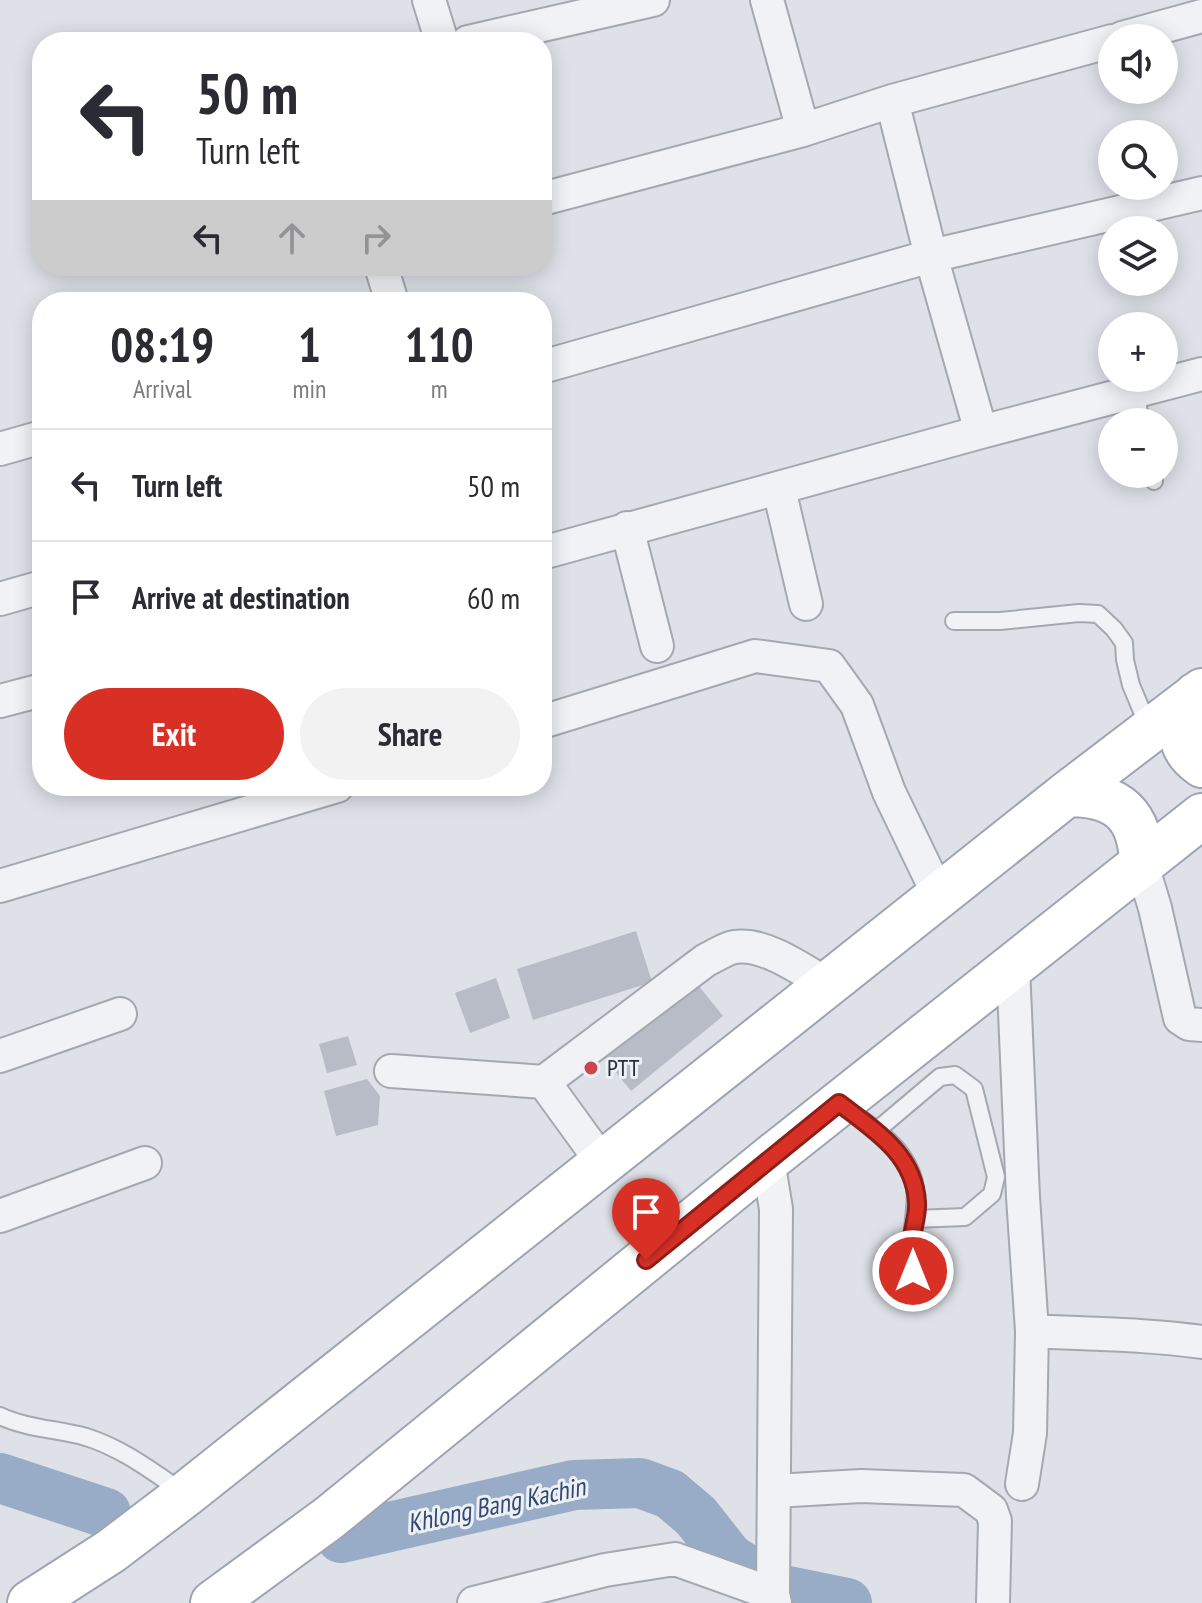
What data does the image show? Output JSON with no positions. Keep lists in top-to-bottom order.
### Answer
{
  "water": ["Khlong Bang Kachin"],
  "places": ["PTT"],
  "page": {
    "map_buttons": ["+", "−"],
    "turn": ["50 m", "Turn left"],
    "eta": [
      "08:19",
      "Arrival",
      "1",
      "min",
      "110",
      "m"
    ],
    "list": [
      {
        "name": "Turn left",
        "value": "50 m"
      },
      {
        "name": "Arrive at destination",
        "value": "60 m"
      }
    ],
    "buttons": ["Exit", "Share"]
  }
}
